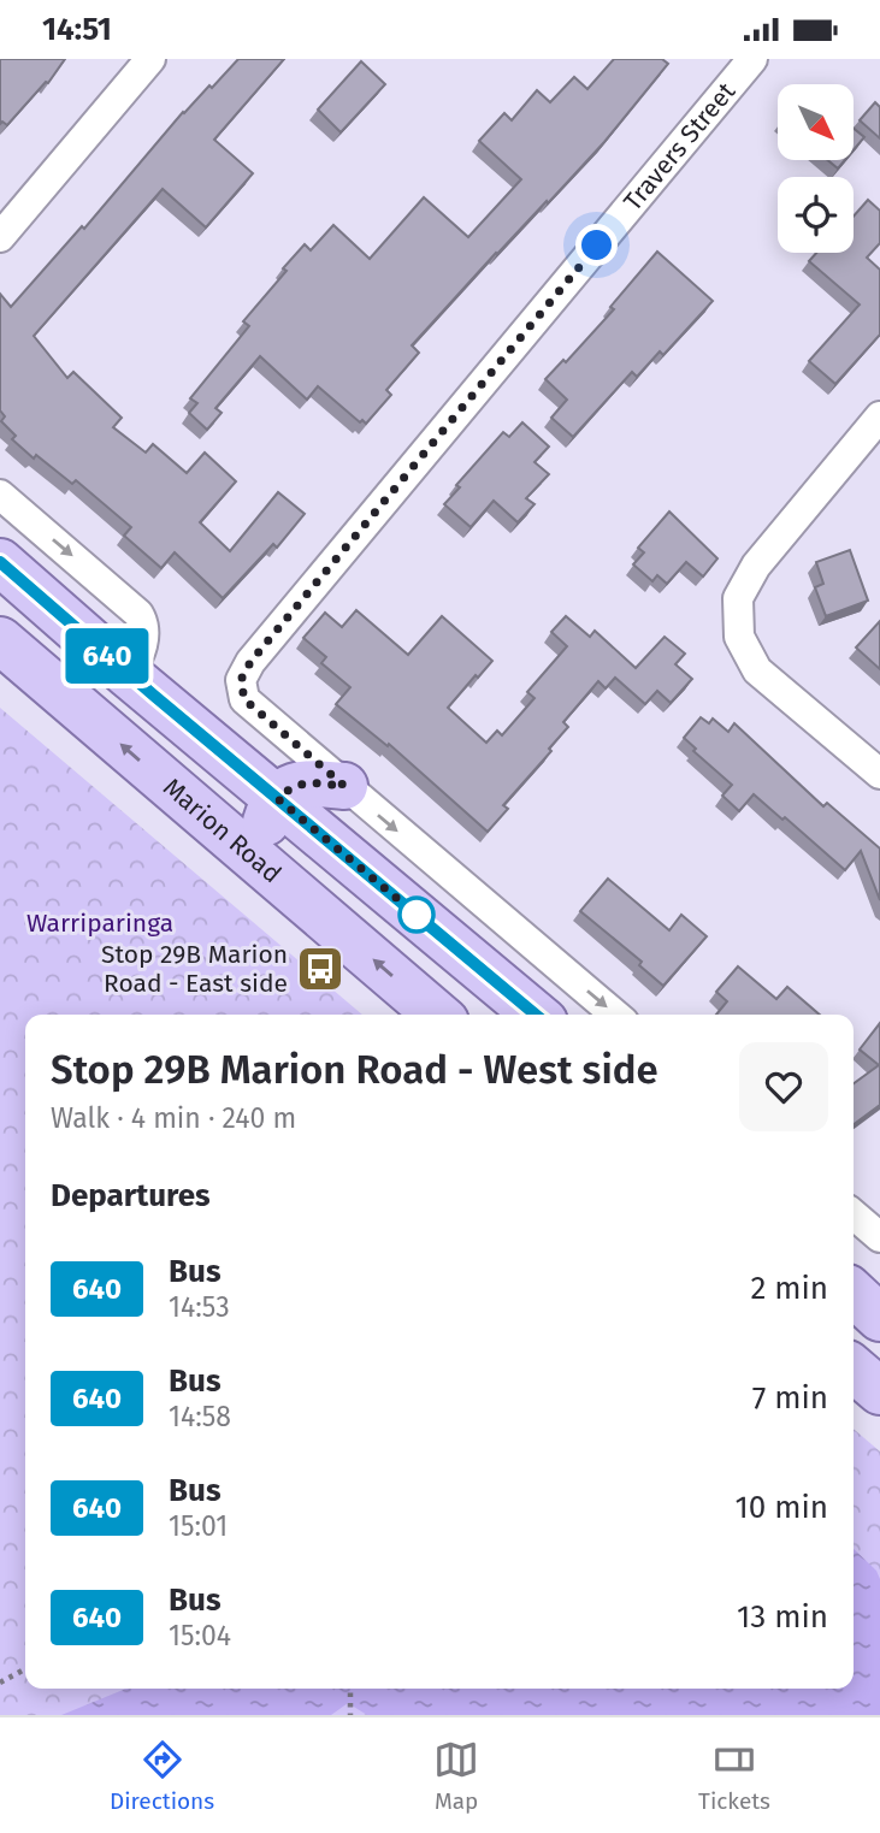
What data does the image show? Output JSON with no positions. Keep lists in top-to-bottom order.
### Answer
{
  "streets": {
    "main road": ["Marion Road"],
    "street": ["Travers Street"]
  },
  "parks": ["Warriparinga"],
  "places": {
    "bus stop": ["Stop 29B Marion Road - East side"]
  },
  "lines": ["bus line 640"],
  "north": "bottom right",
  "page": {
    "status": "14:51",
    "on_map": "640",
    "heading": [
      ["Stop 29B Marion Road - West side", "Walk · 4 min · 240 m"],
      "Departures"
    ],
    "list": [
      {
        "mark": "640",
        "name": "Bus",
        "note": "14:53",
        "value": "2 min"
      },
      {
        "mark": "640",
        "name": "Bus",
        "note": "14:58",
        "value": "7 min"
      },
      {
        "mark": "640",
        "name": "Bus",
        "note": "15:01",
        "value": "10 min"
      },
      {
        "mark": "640",
        "name": "Bus",
        "note": "15:04",
        "value": "13 min"
      }
    ],
    "tabs": ["Directions", "Map", "Tickets"]
  }
}
